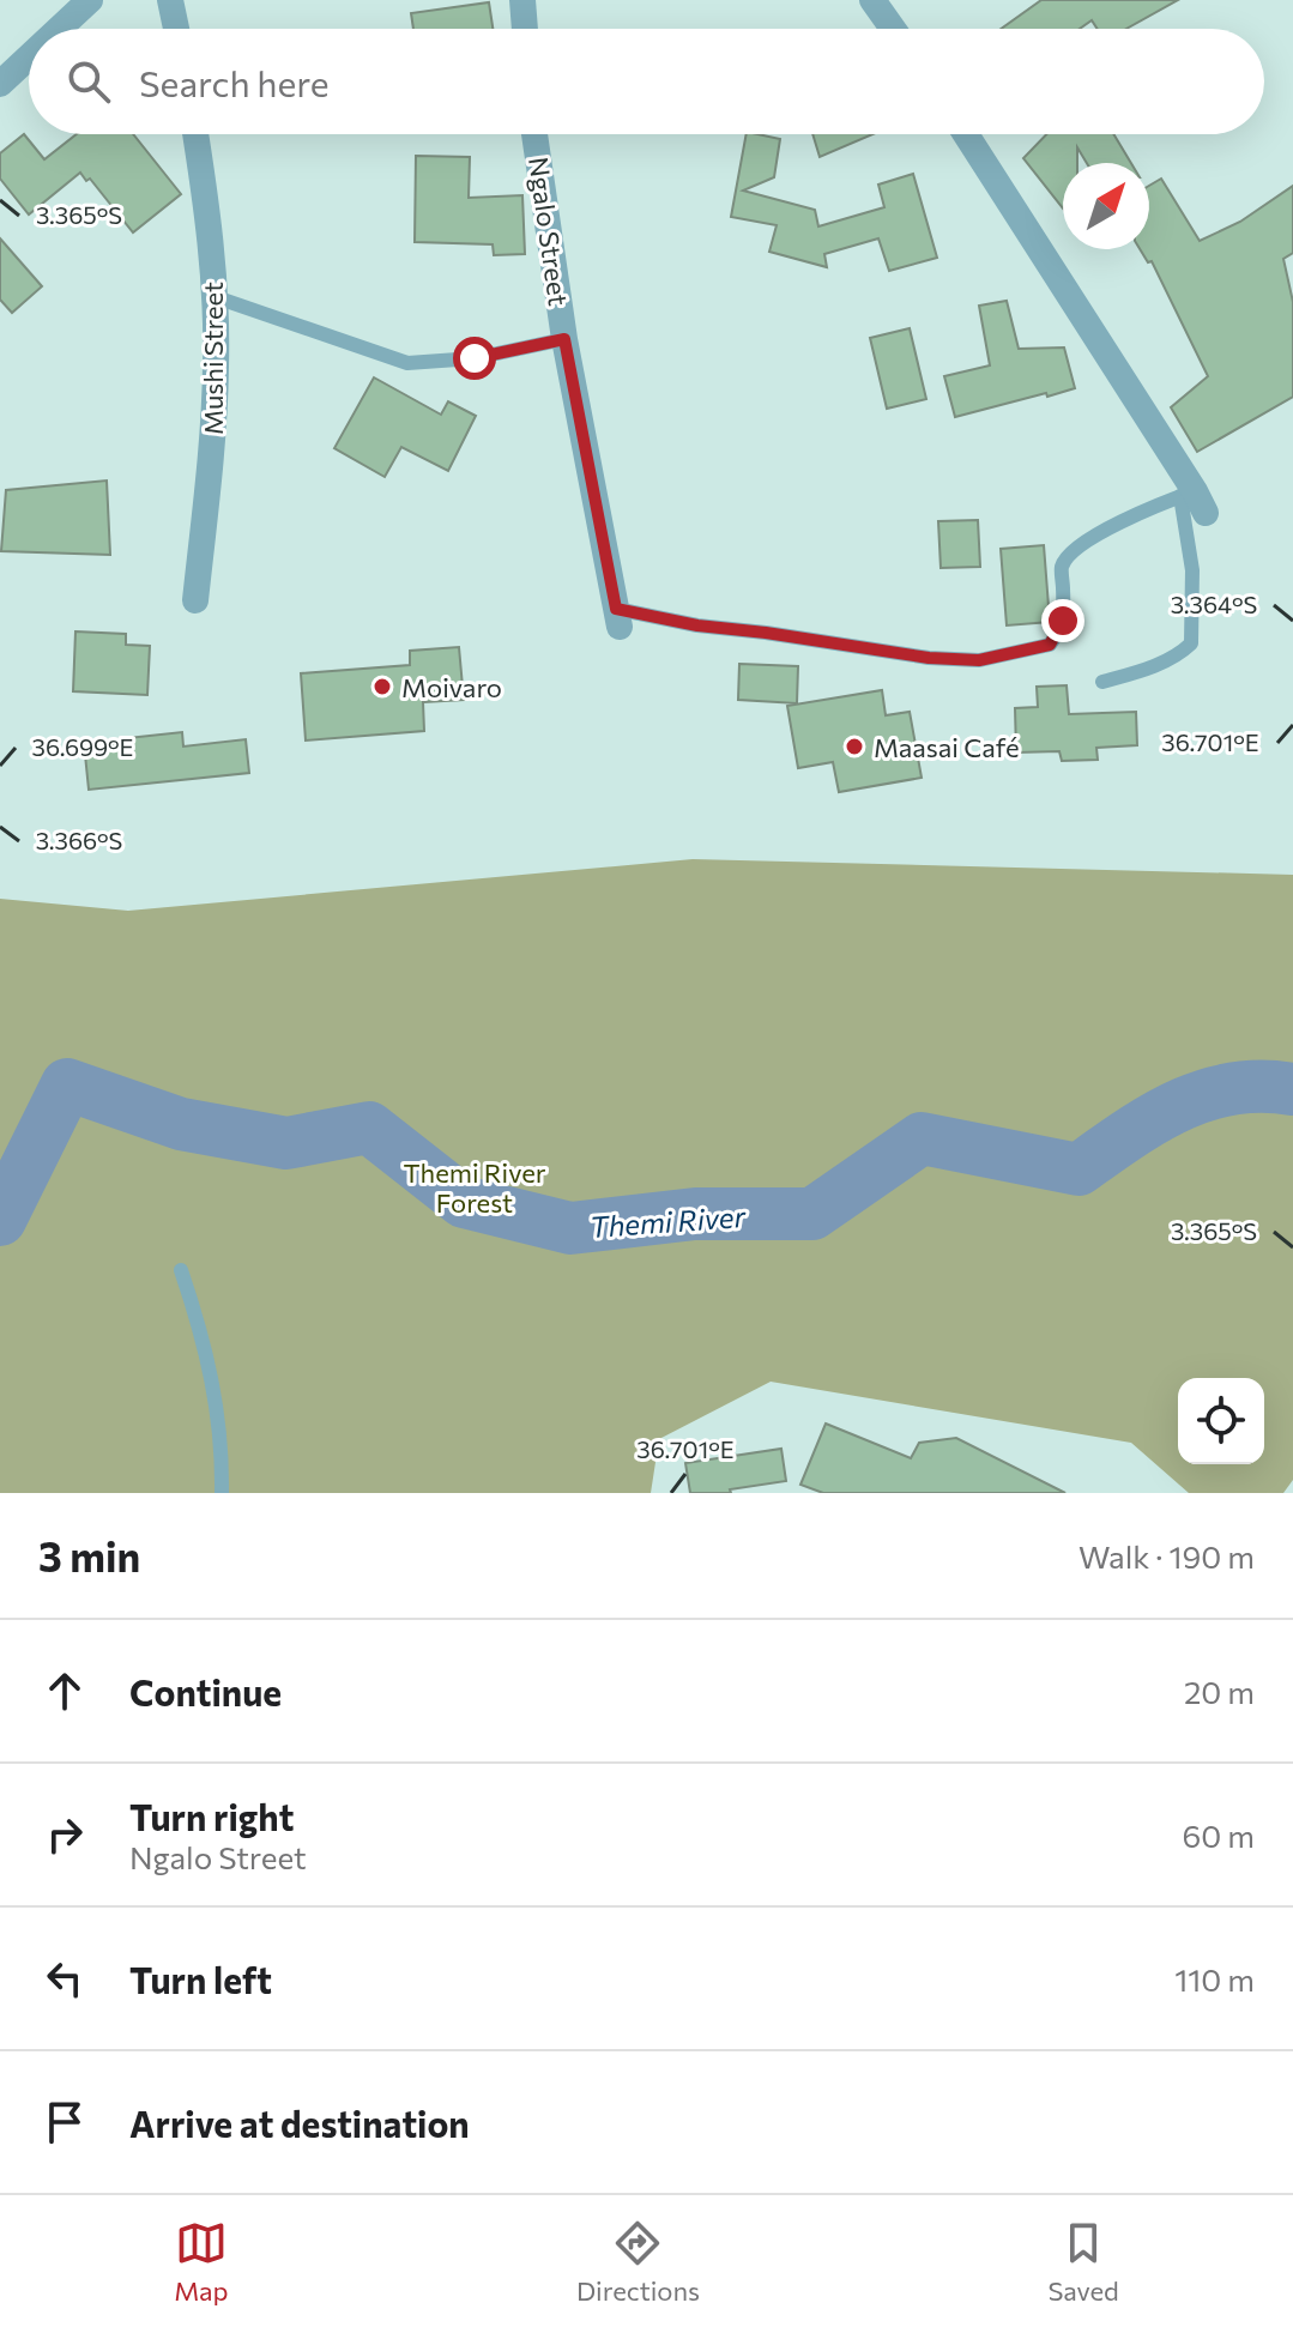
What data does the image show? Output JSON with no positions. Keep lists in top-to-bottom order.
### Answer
{
  "streets": {
    "street": ["Ngalo Street", "Mushi Street"]
  },
  "water": ["Themi River"],
  "parks": ["Themi River Forest"],
  "places": ["Moivaro", "Maasai Café"],
  "north": "top right",
  "page": {
    "search": "Search here",
    "heading": ["3 min", "Walk · 190 m"],
    "list": [
      ["Continue", "20 m"],
      ["Turn right", "Ngalo Street", "60 m"],
      ["Turn left", "110 m"],
      "Arrive at destination"
    ],
    "nav": ["Map", "Directions", "Saved"]
  },
  "coordinates": [
    "3.365°S",
    "3.364°S",
    "36.701°E",
    "36.699°E",
    "3.366°S"
  ]
}
